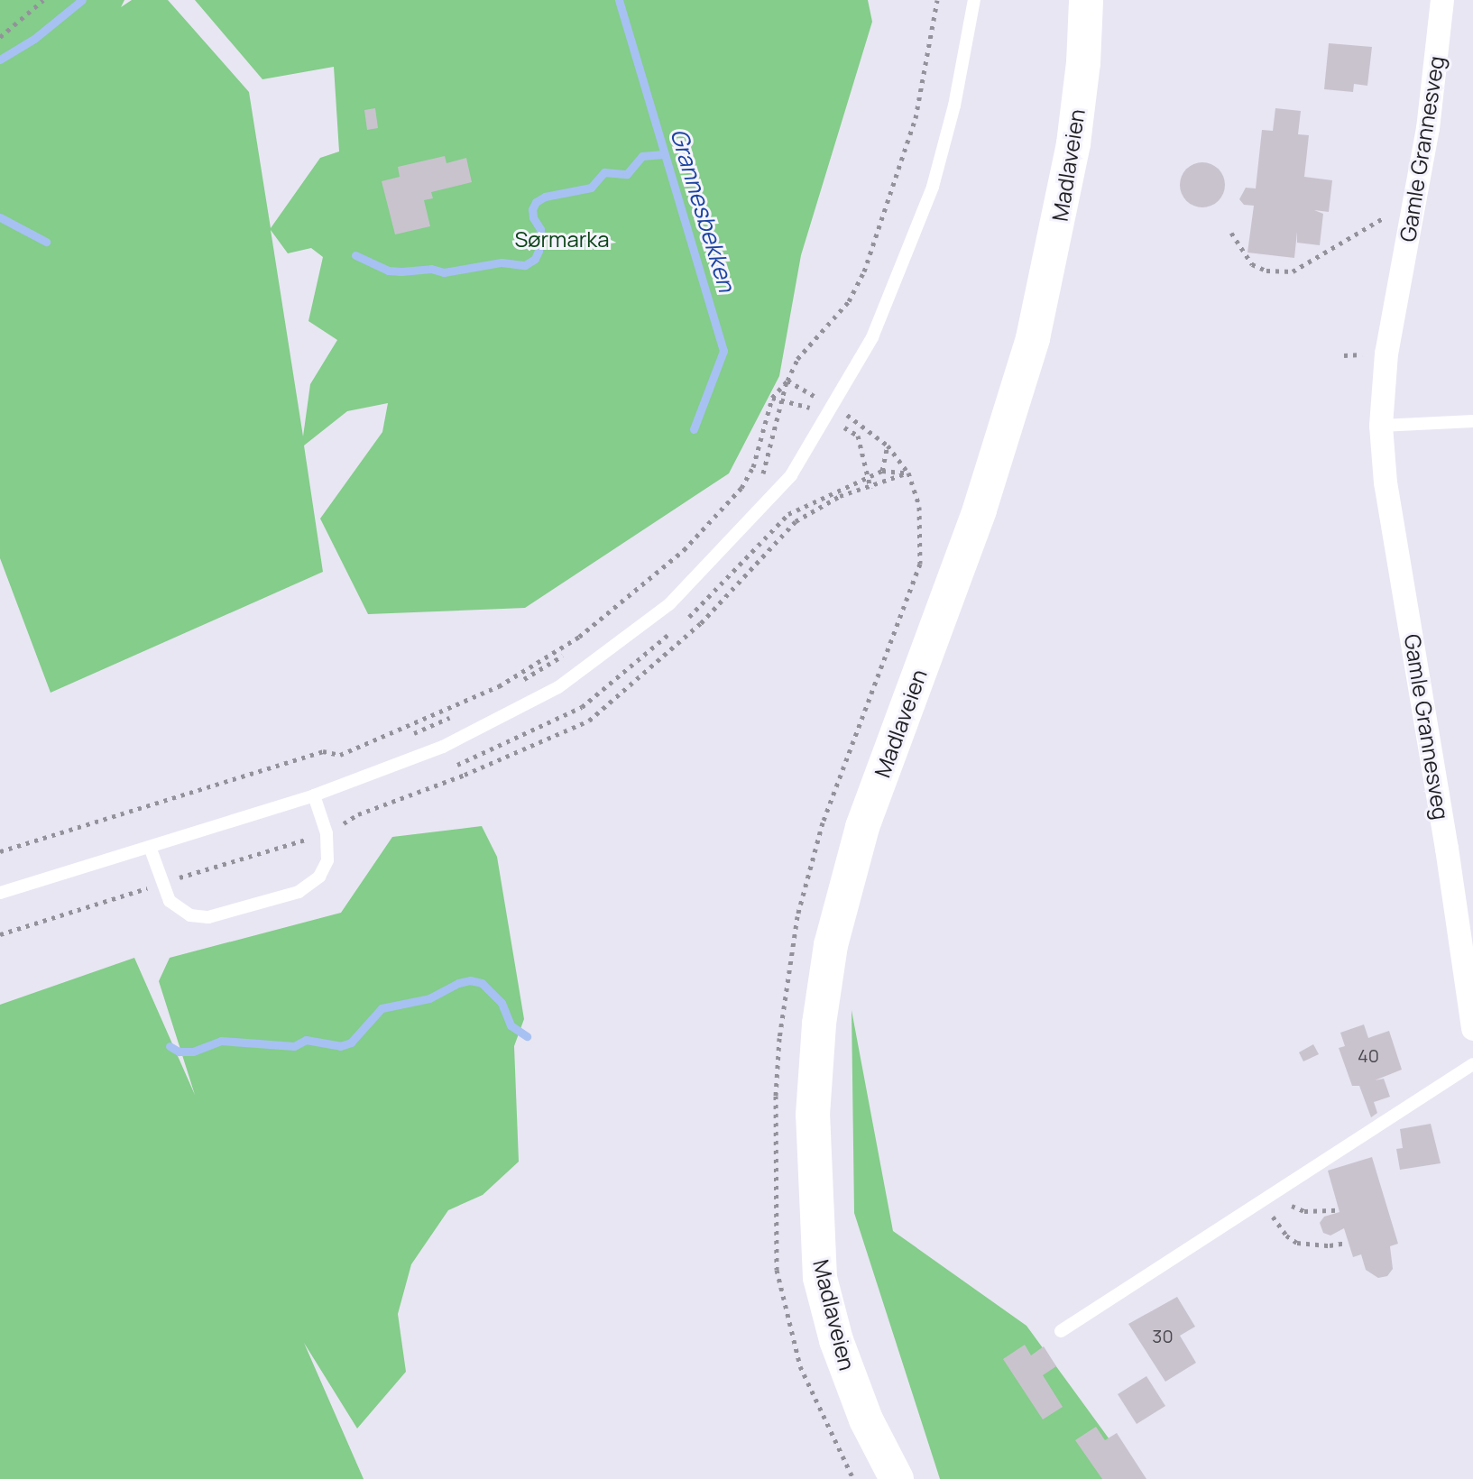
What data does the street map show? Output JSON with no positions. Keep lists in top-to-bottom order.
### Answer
{
  "streets": {
    "main road": ["Madlaveien"],
    "street": ["Gamle Grannesveg"]
  },
  "water": ["Grannesbekken"],
  "parks": ["Sørmarka"],
  "house_numbers": ["40", "30"]
}
